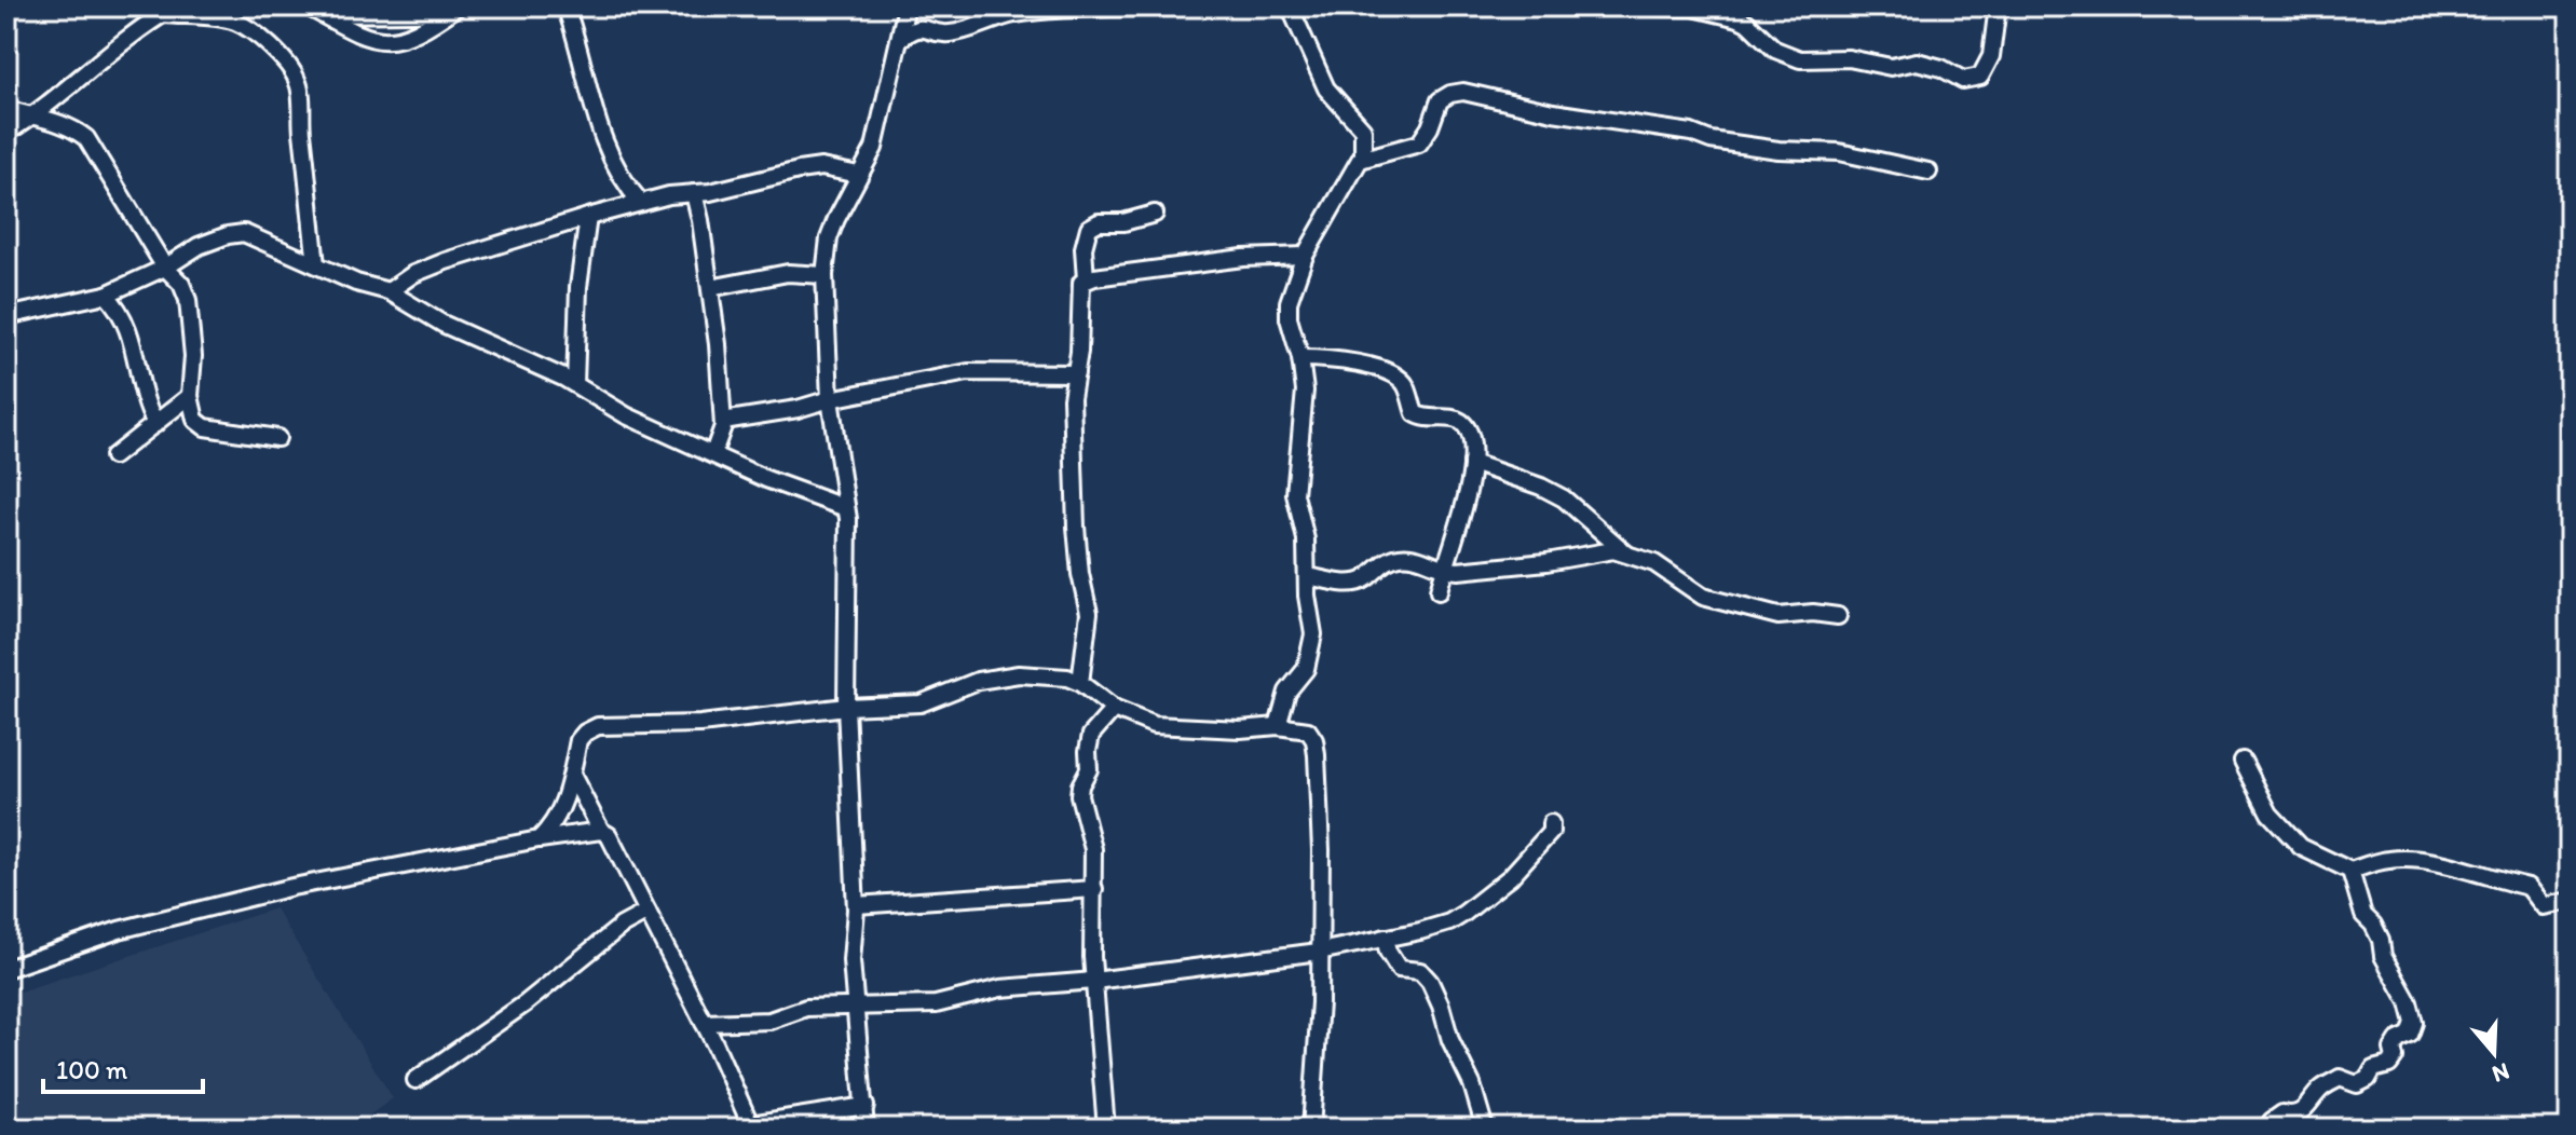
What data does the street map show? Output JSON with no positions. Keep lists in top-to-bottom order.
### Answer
{
  "scale_bar": "100 m",
  "north": "bottom"
}
